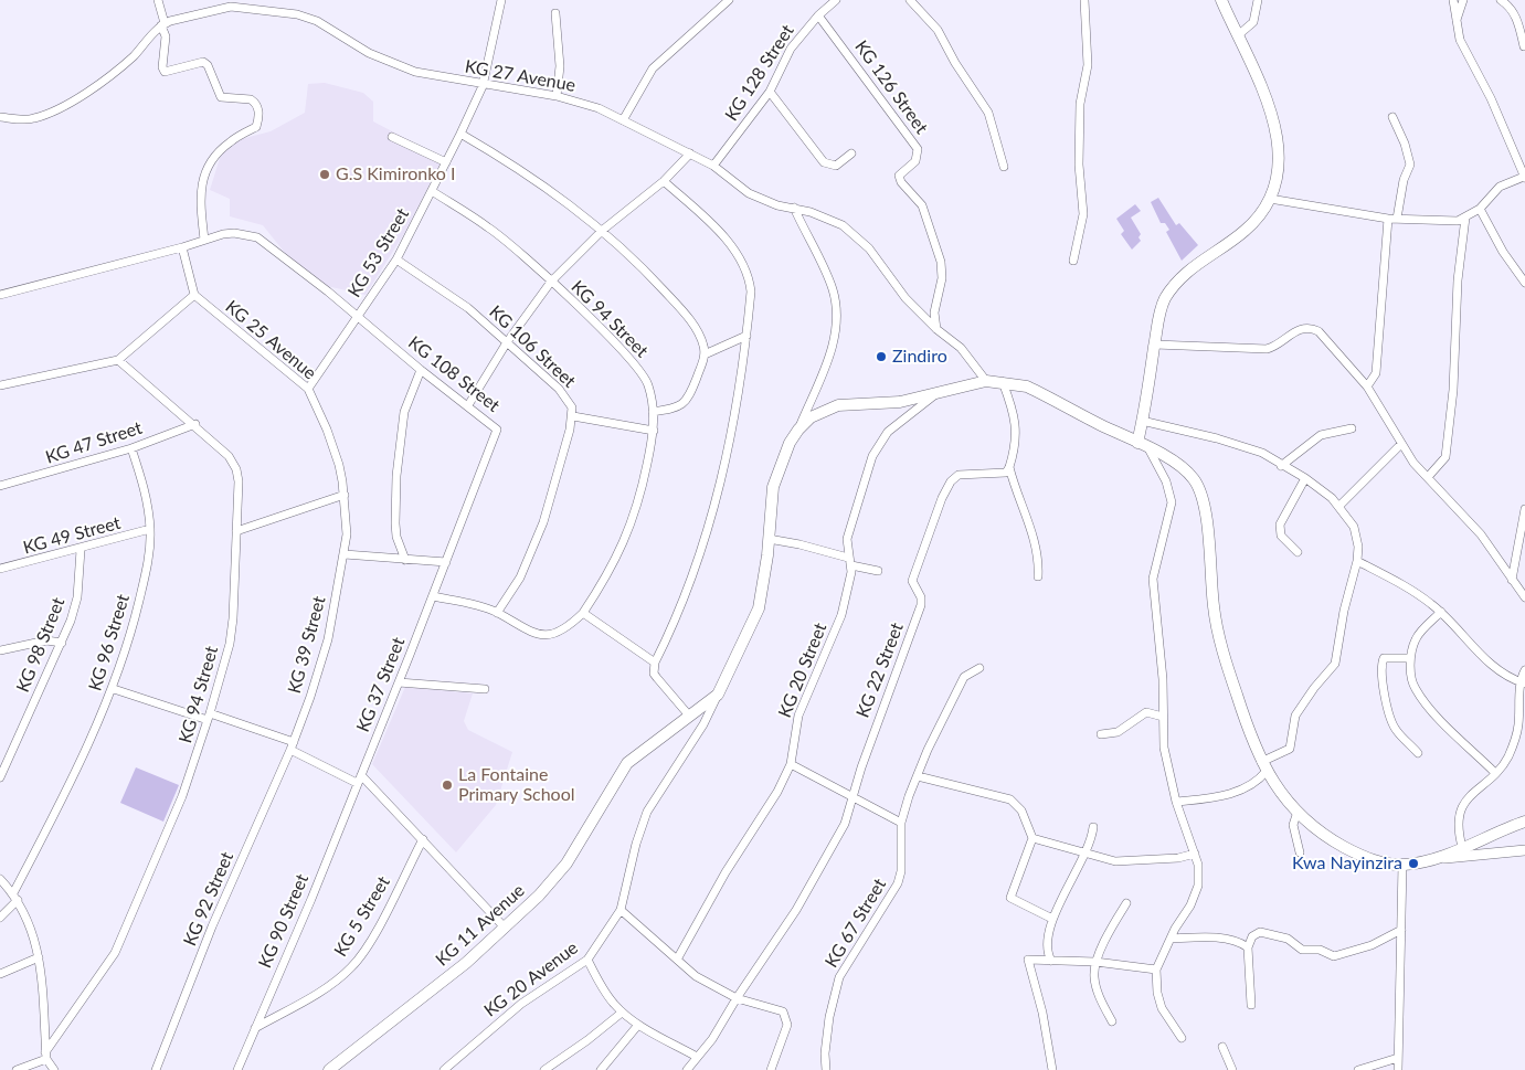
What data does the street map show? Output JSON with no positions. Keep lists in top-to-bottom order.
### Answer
{
  "streets": {
    "main road": ["KG 11 Avenue"],
    "street": [
      "KG 128 Street",
      "KG 27 Avenue",
      "KG 126 Street",
      "KG 53 Street",
      "KG 94 Street",
      "KG 25 Avenue",
      "KG 106 Street",
      "KG 108 Street",
      "KG 47 Street",
      "KG 49 Street",
      "KG 96 Street",
      "KG 98 Street",
      "KG 39 Street",
      "KG 20 Street",
      "KG 22 Street",
      "KG 37 Street",
      "KG 92 Street",
      "KG 5 Street",
      "KG 90 Street",
      "KG 67 Street",
      "KG 20 Avenue"
    ]
  },
  "crossings": [
    ["KG 128 Street", "KG 27 Avenue"],
    ["KG 128 Street", "KG 126 Street"],
    ["KG 27 Avenue", "KG 126 Street"],
    ["KG 27 Avenue", "KG 53 Street"],
    ["KG 53 Street", "KG 94 Street"],
    ["KG 53 Street", "KG 25 Avenue"],
    ["KG 53 Street", "KG 106 Street"],
    ["KG 53 Street", "KG 108 Street"],
    ["KG 94 Street", "KG 47 Street"],
    ["KG 25 Avenue", "KG 39 Street"],
    ["KG 47 Street", "KG 96 Street"],
    ["KG 49 Street", "KG 96 Street"],
    ["KG 49 Street", "KG 98 Street"],
    ["KG 39 Street", "KG 92 Street"],
    ["KG 37 Street", "KG 90 Street"],
    ["KG 5 Street", "KG 90 Street"],
    ["KG 11 Avenue", "KG 20 Avenue"]
  ],
  "places": [
    "G.S Kimironko I",
    "Zindiro",
    "La Fontaine Primary School",
    "Kwa Nayinzira"
  ]
}
